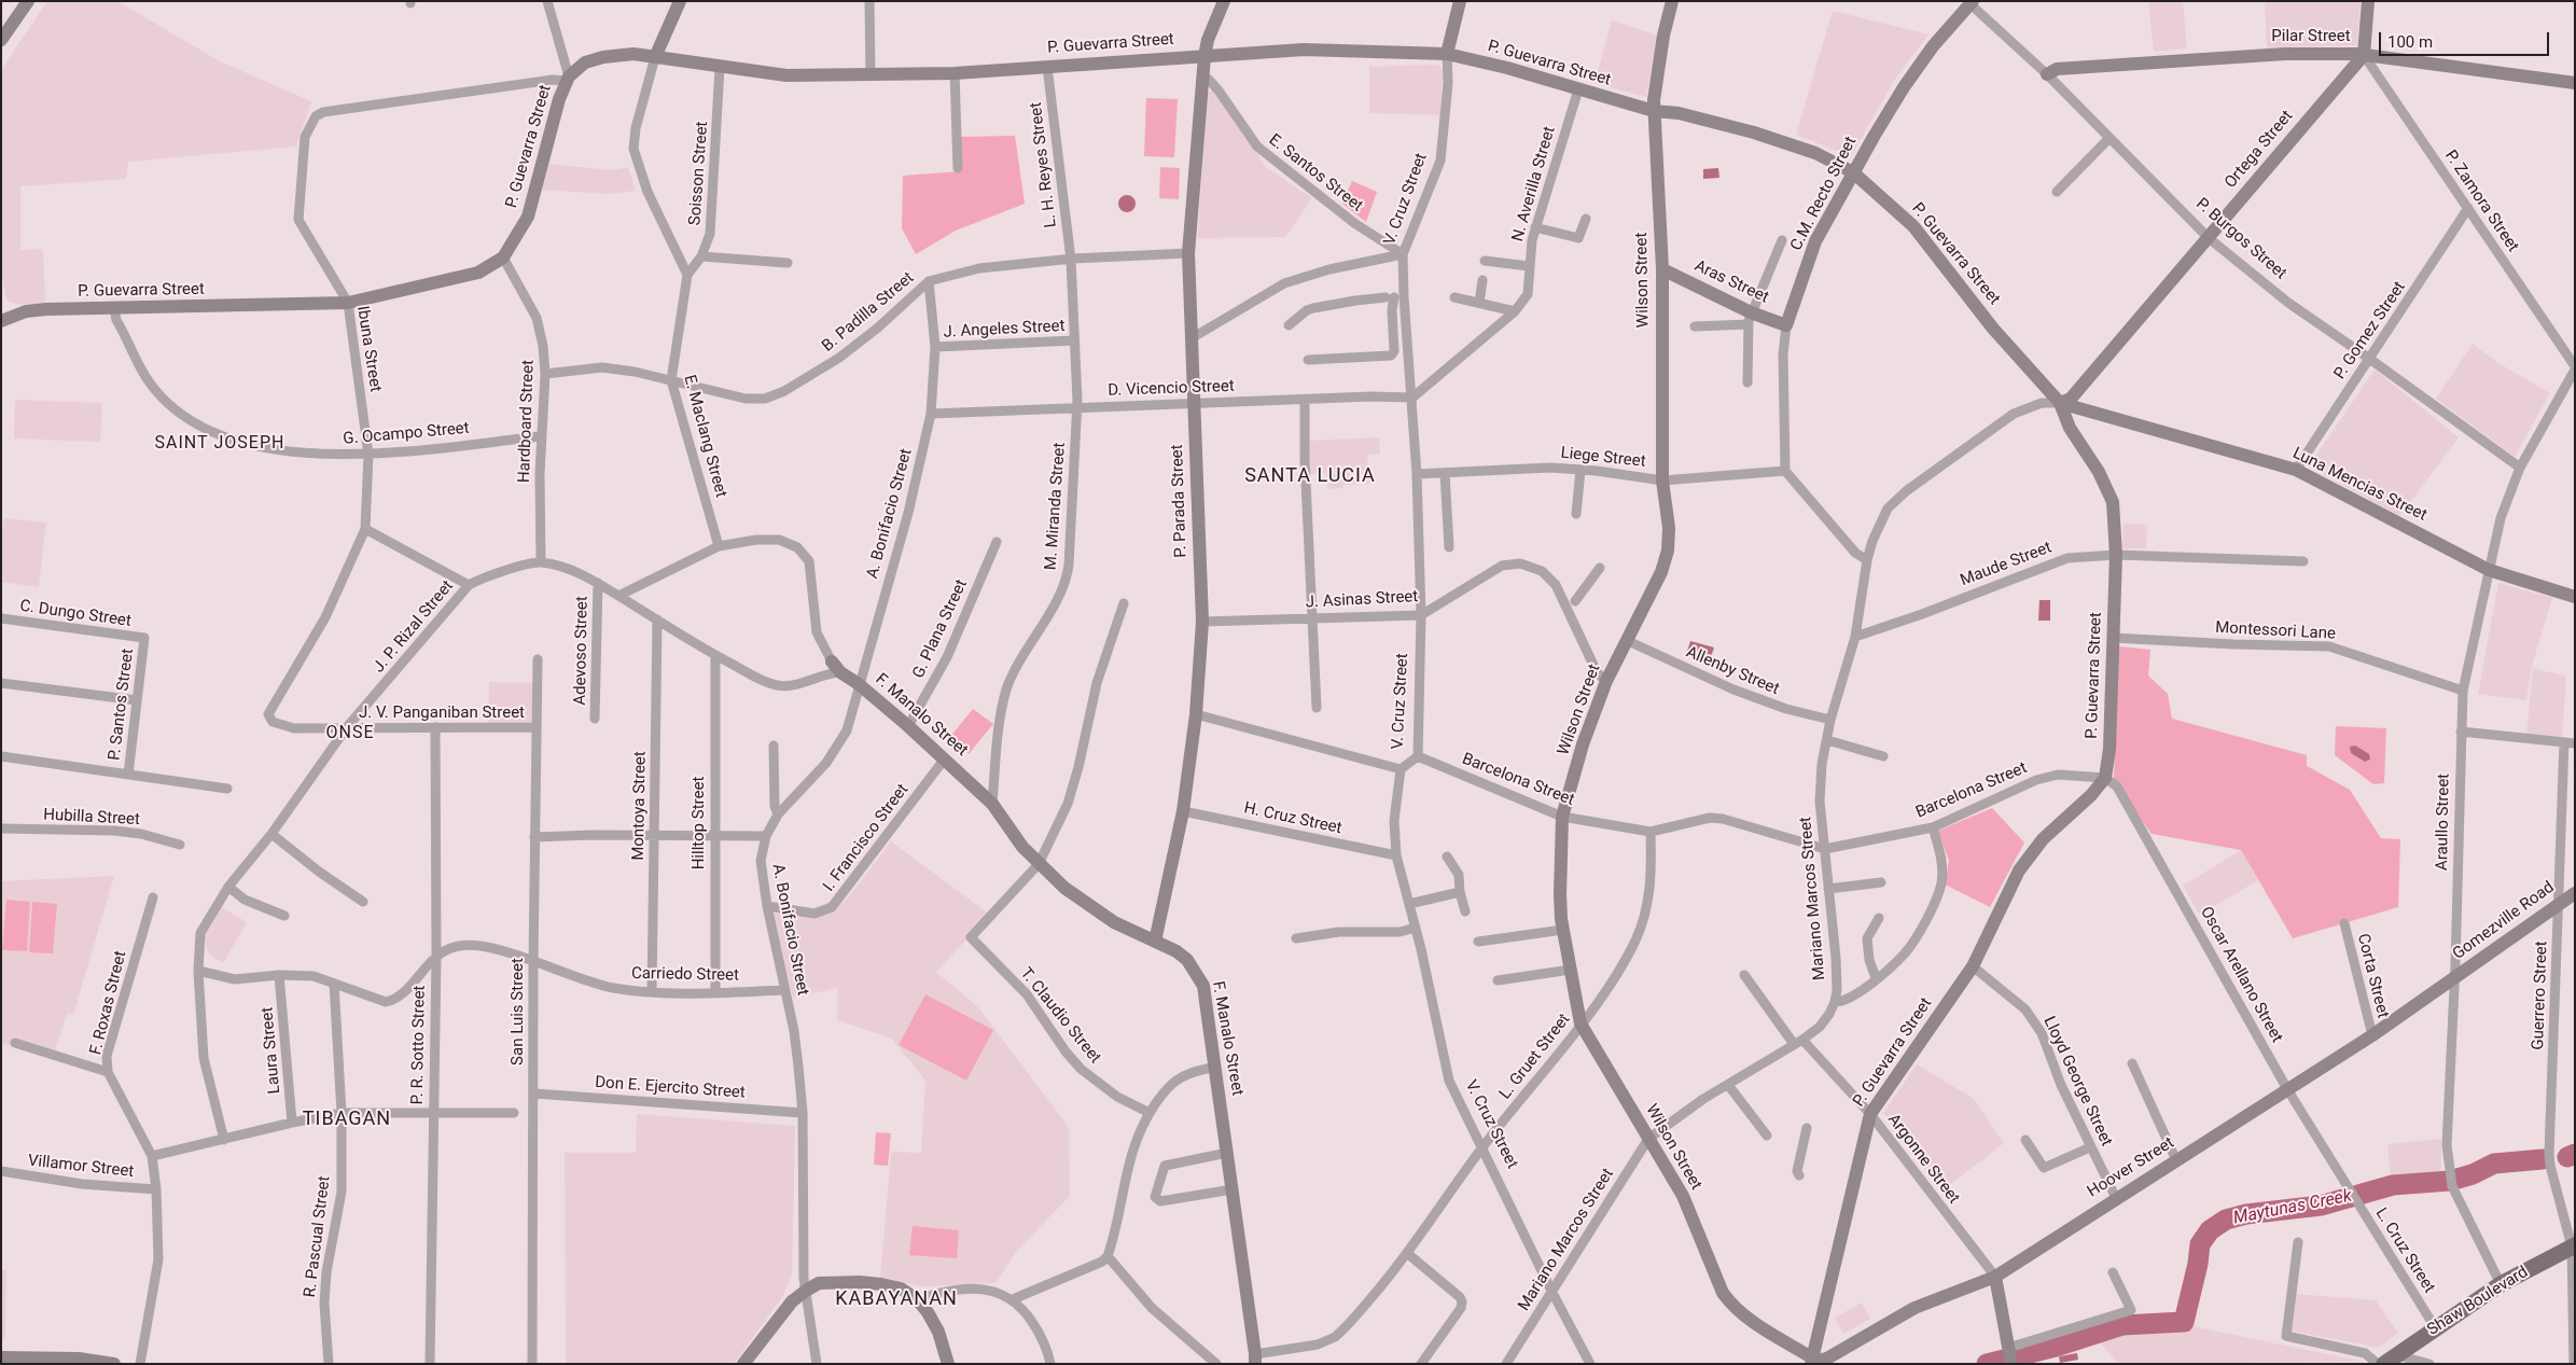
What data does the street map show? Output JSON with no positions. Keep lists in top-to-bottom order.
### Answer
{
  "streets": {
    "main road": [
      "Pilar Street",
      "P. Guevarra Street",
      "Ortega Street",
      "C.M. Recto Street",
      "V. Cruz Street",
      "Wilson Street",
      "Aras Street",
      "Luna Mencias Street",
      "P. Parada Street",
      "F. Manalo Street",
      "Gomezville Road",
      "Hoover Street",
      "Shaw Boulevard"
    ],
    "street": [
      "L. H. Reyes Street",
      "Soisson Street",
      "E. Santos Street",
      "N. Averilla Street",
      "P. Zamora Street",
      "P. Burgos Street",
      "B. Padilla Street",
      "J. Angeles Street",
      "P. Gomez Street",
      "Ibuna Street",
      "D. Vicencio Street",
      "Hardboard Street",
      "G. Ocampo Street",
      "E. Maclang Street",
      "Liege Street",
      "M. Miranda Street",
      "A. Bonifacio Street",
      "Maude Street",
      "J. Asinas Street",
      "C. Dungo Street",
      "J. P. Rizal Street",
      "G. Plana Street",
      "Montessori Lane",
      "Adevoso Street",
      "Allenby Street",
      "P. Santos Street",
      "J. V. Panganiban Street",
      "Barcelona Street",
      "Montoya Street",
      "Hubilla Street",
      "H. Cruz Street",
      "Araullo Street",
      "Hilltop Street",
      "I. Francisco Street",
      "Mariano Marcos Street",
      "Carriedo Street",
      "Oscar Arellano Street",
      "Corta Street",
      "Guerrero Street",
      "F. Roxas Street",
      "San Luis Street",
      "T. Claudio Street",
      "P. R. Sotto Street",
      "Laura Street",
      "L. Gruet Street",
      "Lloyd George Street",
      "Don E. Ejercito Street",
      "Argonne Street",
      "Villamor Street",
      "R. Pascual Street",
      "L. Cruz Street"
    ]
  },
  "crossings": [
    ["Pilar Street", "Ortega Street"],
    ["Pilar Street", "P. Zamora Street"],
    ["Pilar Street", "P. Burgos Street"],
    ["P. Guevarra Street", "Ortega Street"],
    ["P. Guevarra Street", "L. H. Reyes Street"],
    ["P. Guevarra Street", "Soisson Street"],
    ["P. Guevarra Street", "N. Averilla Street"],
    ["P. Guevarra Street", "C.M. Recto Street"],
    ["P. Guevarra Street", "V. Cruz Street"],
    ["P. Guevarra Street", "Wilson Street"],
    ["P. Guevarra Street", "Ibuna Street"],
    ["P. Guevarra Street", "Hardboard Street"],
    ["P. Guevarra Street", "G. Ocampo Street"],
    ["P. Guevarra Street", "Luna Mencias Street"],
    ["P. Guevarra Street", "P. Parada Street"],
    ["P. Guevarra Street", "Maude Street"],
    ["P. Guevarra Street", "Montessori Lane"],
    ["P. Guevarra Street", "Barcelona Street"],
    ["P. Guevarra Street", "Mariano Marcos Street"],
    ["P. Guevarra Street", "Oscar Arellano Street"],
    ["P. Guevarra Street", "Lloyd George Street"],
    ["P. Guevarra Street", "Argonne Street"],
    ["P. Guevarra Street", "Hoover Street"],
    ["Ortega Street", "P. Zamora Street"],
    ["Ortega Street", "P. Burgos Street"],
    ["Ortega Street", "Luna Mencias Street"],
    ["Ortega Street", "Mariano Marcos Street"],
    ["L. H. Reyes Street", "B. Padilla Street"],
    ["L. H. Reyes Street", "M. Miranda Street"],
    ["Soisson Street", "E. Maclang Street"],
    ["E. Santos Street", "V. Cruz Street"],
    ["E. Santos Street", "P. Parada Street"],
    ["N. Averilla Street", "V. Cruz Street"],
    ["N. Averilla Street", "D. Vicencio Street"],
    ["C.M. Recto Street", "P. Burgos Street"],
    ["C.M. Recto Street", "Aras Street"],
    ["C.M. Recto Street", "Liege Street"],
    ["V. Cruz Street", "D. Vicencio Street"],
    ["V. Cruz Street", "Liege Street"],
    ["V. Cruz Street", "J. Asinas Street"],
    ["V. Cruz Street", "Barcelona Street"],
    ["V. Cruz Street", "H. Cruz Street"],
    ["V. Cruz Street", "Mariano Marcos Street"],
    ["V. Cruz Street", "L. Gruet Street"],
    ["P. Zamora Street", "P. Gomez Street"],
    ["P. Zamora Street", "Araullo Street"],
    ["P. Burgos Street", "P. Gomez Street"],
    ["P. Burgos Street", "Araullo Street"],
    ["Wilson Street", "Aras Street"],
    ["Wilson Street", "Liege Street"],
    ["Wilson Street", "J. Asinas Street"],
    ["Wilson Street", "Allenby Street"],
    ["Wilson Street", "Barcelona Street"],
    ["Wilson Street", "Mariano Marcos Street"],
    ["Wilson Street", "L. Gruet Street"],
    ["Wilson Street", "Hoover Street"],
    ["B. Padilla Street", "Hardboard Street"],
    ["B. Padilla Street", "E. Maclang Street"],
    ["B. Padilla Street", "P. Parada Street"],
    ["B. Padilla Street", "M. Miranda Street"],
    ["B. Padilla Street", "A. Bonifacio Street"],
    ["J. Angeles Street", "M. Miranda Street"],
    ["J. Angeles Street", "A. Bonifacio Street"],
    ["P. Gomez Street", "Luna Mencias Street"],
    ["Ibuna Street", "G. Ocampo Street"],
    ["Ibuna Street", "J. P. Rizal Street"],
    ["Ibuna Street", "J. V. Panganiban Street"],
    ["D. Vicencio Street", "P. Parada Street"],
    ["D. Vicencio Street", "M. Miranda Street"],
    ["D. Vicencio Street", "A. Bonifacio Street"],
    ["Hardboard Street", "G. Ocampo Street"],
    ["Hardboard Street", "J. P. Rizal Street"],
    ["Luna Mencias Street", "Araullo Street"],
    ["Luna Mencias Street", "Mariano Marcos Street"],
    ["P. Parada Street", "J. Asinas Street"],
    ["P. Parada Street", "F. Manalo Street"],
    ["P. Parada Street", "H. Cruz Street"],
    ["M. Miranda Street", "F. Manalo Street"],
    ["A. Bonifacio Street", "F. Manalo Street"],
    ["A. Bonifacio Street", "I. Francisco Street"],
    ["A. Bonifacio Street", "Carriedo Street"],
    ["A. Bonifacio Street", "Don E. Ejercito Street"],
    ["Maude Street", "Mariano Marcos Street"],
    ["C. Dungo Street", "P. Santos Street"],
    ["J. P. Rizal Street", "Adevoso Street"],
    ["J. P. Rizal Street", "J. V. Panganiban Street"],
    ["J. P. Rizal Street", "F. Manalo Street"],
    ["J. P. Rizal Street", "Montoya Street"],
    ["J. P. Rizal Street", "Hilltop Street"],
    ["J. P. Rizal Street", "Carriedo Street"],
    ["G. Plana Street", "F. Manalo Street"],
    ["Montessori Lane", "Araullo Street"],
    ["Allenby Street", "Mariano Marcos Street"],
    ["J. V. Panganiban Street", "San Luis Street"],
    ["J. V. Panganiban Street", "P. R. Sotto Street"],
    ["F. Manalo Street", "I. Francisco Street"],
    ["F. Manalo Street", "T. Claudio Street"],
    ["F. Manalo Street", "L. Gruet Street"],
    ["Barcelona Street", "Mariano Marcos Street"],
    ["Barcelona Street", "Oscar Arellano Street"],
    ["Barcelona Street", "L. Gruet Street"],
    ["Montoya Street", "Carriedo Street"],
    ["Araullo Street", "Gomezville Road"],
    ["Araullo Street", "Hoover Street"],
    ["Araullo Street", "Shaw Boulevard"],
    ["Hilltop Street", "Carriedo Street"],
    ["Mariano Marcos Street", "Argonne Street"],
    ["Gomezville Road", "Guerrero Street"],
    ["Gomezville Road", "Hoover Street"],
    ["Carriedo Street", "San Luis Street"],
    ["Carriedo Street", "P. R. Sotto Street"],
    ["Carriedo Street", "Laura Street"],
    ["Carriedo Street", "R. Pascual Street"],
    ["Oscar Arellano Street", "Hoover Street"],
    ["Oscar Arellano Street", "L. Cruz Street"],
    ["Corta Street", "Hoover Street"],
    ["Guerrero Street", "Shaw Boulevard"],
    ["F. Roxas Street", "Villamor Street"],
    ["San Luis Street", "Don E. Ejercito Street"],
    ["Lloyd George Street", "Hoover Street"],
    ["Argonne Street", "Hoover Street"],
    ["L. Cruz Street", "Shaw Boulevard"]
  ],
  "districts": [
    "SAINT JOSEPH",
    "SANTA LUCIA",
    "ONSE",
    "TIBAGAN",
    "KABAYANAN"
  ],
  "water": ["Maytunas Creek"],
  "scale_bar": "100 m"
}
